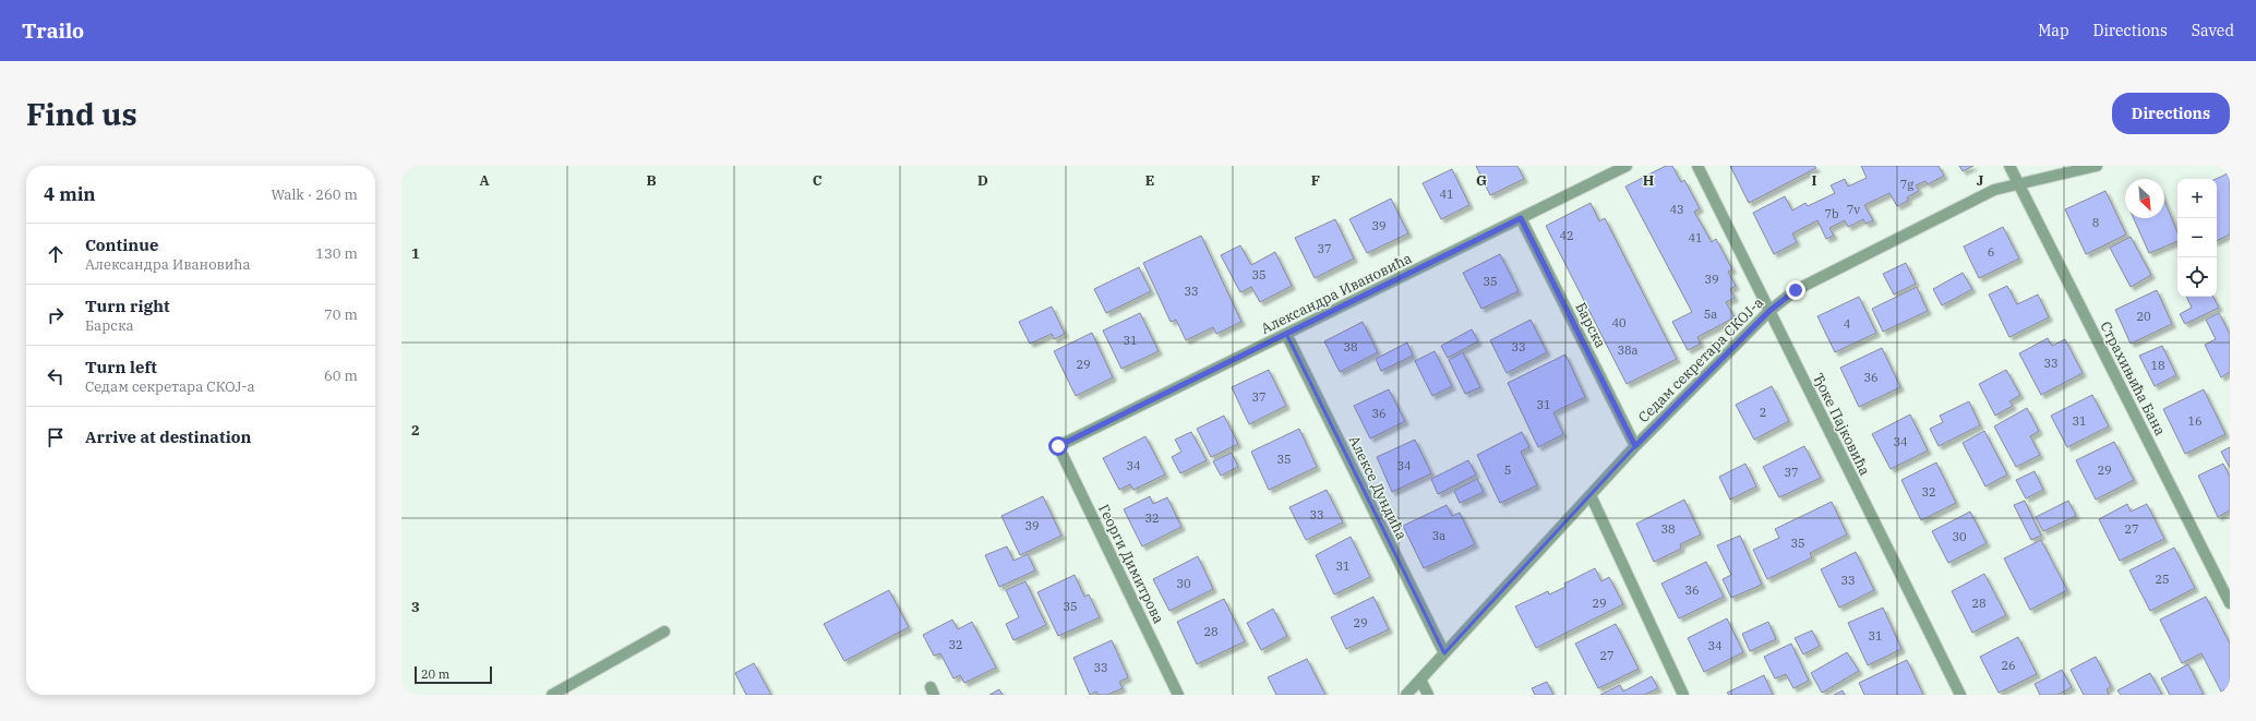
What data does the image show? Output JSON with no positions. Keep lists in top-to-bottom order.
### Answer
{
  "streets": {
    "street": [
      "Александра Ивановића",
      "Барска",
      "Седам секретара СКОЈ-а",
      "Страхињића Бана",
      "Ђоке Пајковића",
      "Алексе Дундића",
      "Георги Димитрова"
    ]
  },
  "crossings": [
    ["Александра Ивановића", "Барска"],
    ["Александра Ивановића", "Алексе Дундића"],
    ["Александра Ивановића", "Георги Димитрова"],
    ["Барска", "Седам секретара СКОЈ-а"],
    ["Седам секретара СКОЈ-а", "Страхињића Бана"],
    ["Седам секретара СКОЈ-а", "Ђоке Пајковића"],
    ["Седам секретара СКОЈ-а", "Алексе Дундића"]
  ],
  "house_numbers": [
    "7g",
    "41",
    "43",
    "7v",
    "7b",
    "8",
    "39",
    "42",
    "41",
    "37",
    "6",
    "35",
    "39",
    "35",
    "33",
    "5a",
    "20",
    "40",
    "4",
    "31",
    "38",
    "33",
    "38a",
    "33",
    "29",
    "18",
    "36",
    "37",
    "31",
    "2",
    "36",
    "31",
    "16",
    "34",
    "35",
    "34",
    "34",
    "5",
    "29",
    "37",
    "32",
    "33",
    "32",
    "39",
    "38",
    "27",
    "3a",
    "30",
    "35",
    "31",
    "25",
    "33",
    "30",
    "36",
    "29",
    "28",
    "35",
    "29",
    "28",
    "31",
    "32",
    "34",
    "27",
    "26",
    "33"
  ],
  "scale_bar": "20 m",
  "north": "bottom right",
  "page": {
    "header": "Trailo",
    "nav": ["Map", "Directions", "Saved"],
    "buttons": "Directions",
    "title": "Find us",
    "heading": ["4 min", "Walk · 260 m"],
    "map_buttons": ["+", "−"],
    "list": [
      ["Continue", "Александра Ивановића", "130 m"],
      ["Turn right", "Барска", "70 m"],
      ["Turn left", "Седам секретара СКОЈ-а", "60 m"],
      "Arrive at destination"
    ],
    "scale": "20 m"
  },
  "grid": {
    "columns": [
      "A",
      "B",
      "C",
      "D",
      "E",
      "F",
      "G",
      "H",
      "I",
      "J"
    ],
    "rows": ["1", "2", "3"]
  }
}
